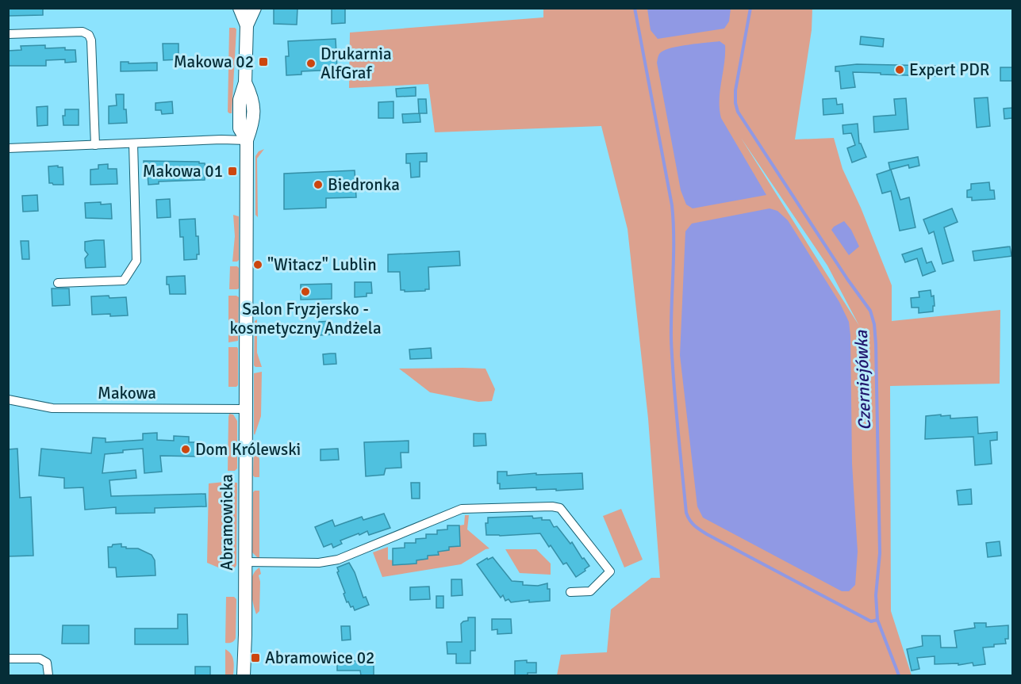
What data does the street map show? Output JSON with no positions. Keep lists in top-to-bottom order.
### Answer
{
  "streets": {
    "main road": ["Abramowicka"],
    "street": ["Makowa"]
  },
  "crossings": [
    ["Makowa", "Abramowicka"]
  ],
  "water": ["Czerniejówka"],
  "places": {
    "transit": ["Makowa 02", "Makowa 01", "Abramowice 02"],
    "other": [
      "Drukarnia AlfGraf",
      "Expert PDR",
      "Biedronka",
      "\"Witacz\" Lublin",
      "Salon Fryzjersko - kosmetyczny Andżela",
      "Dom Królewski"
    ]
  }
}
